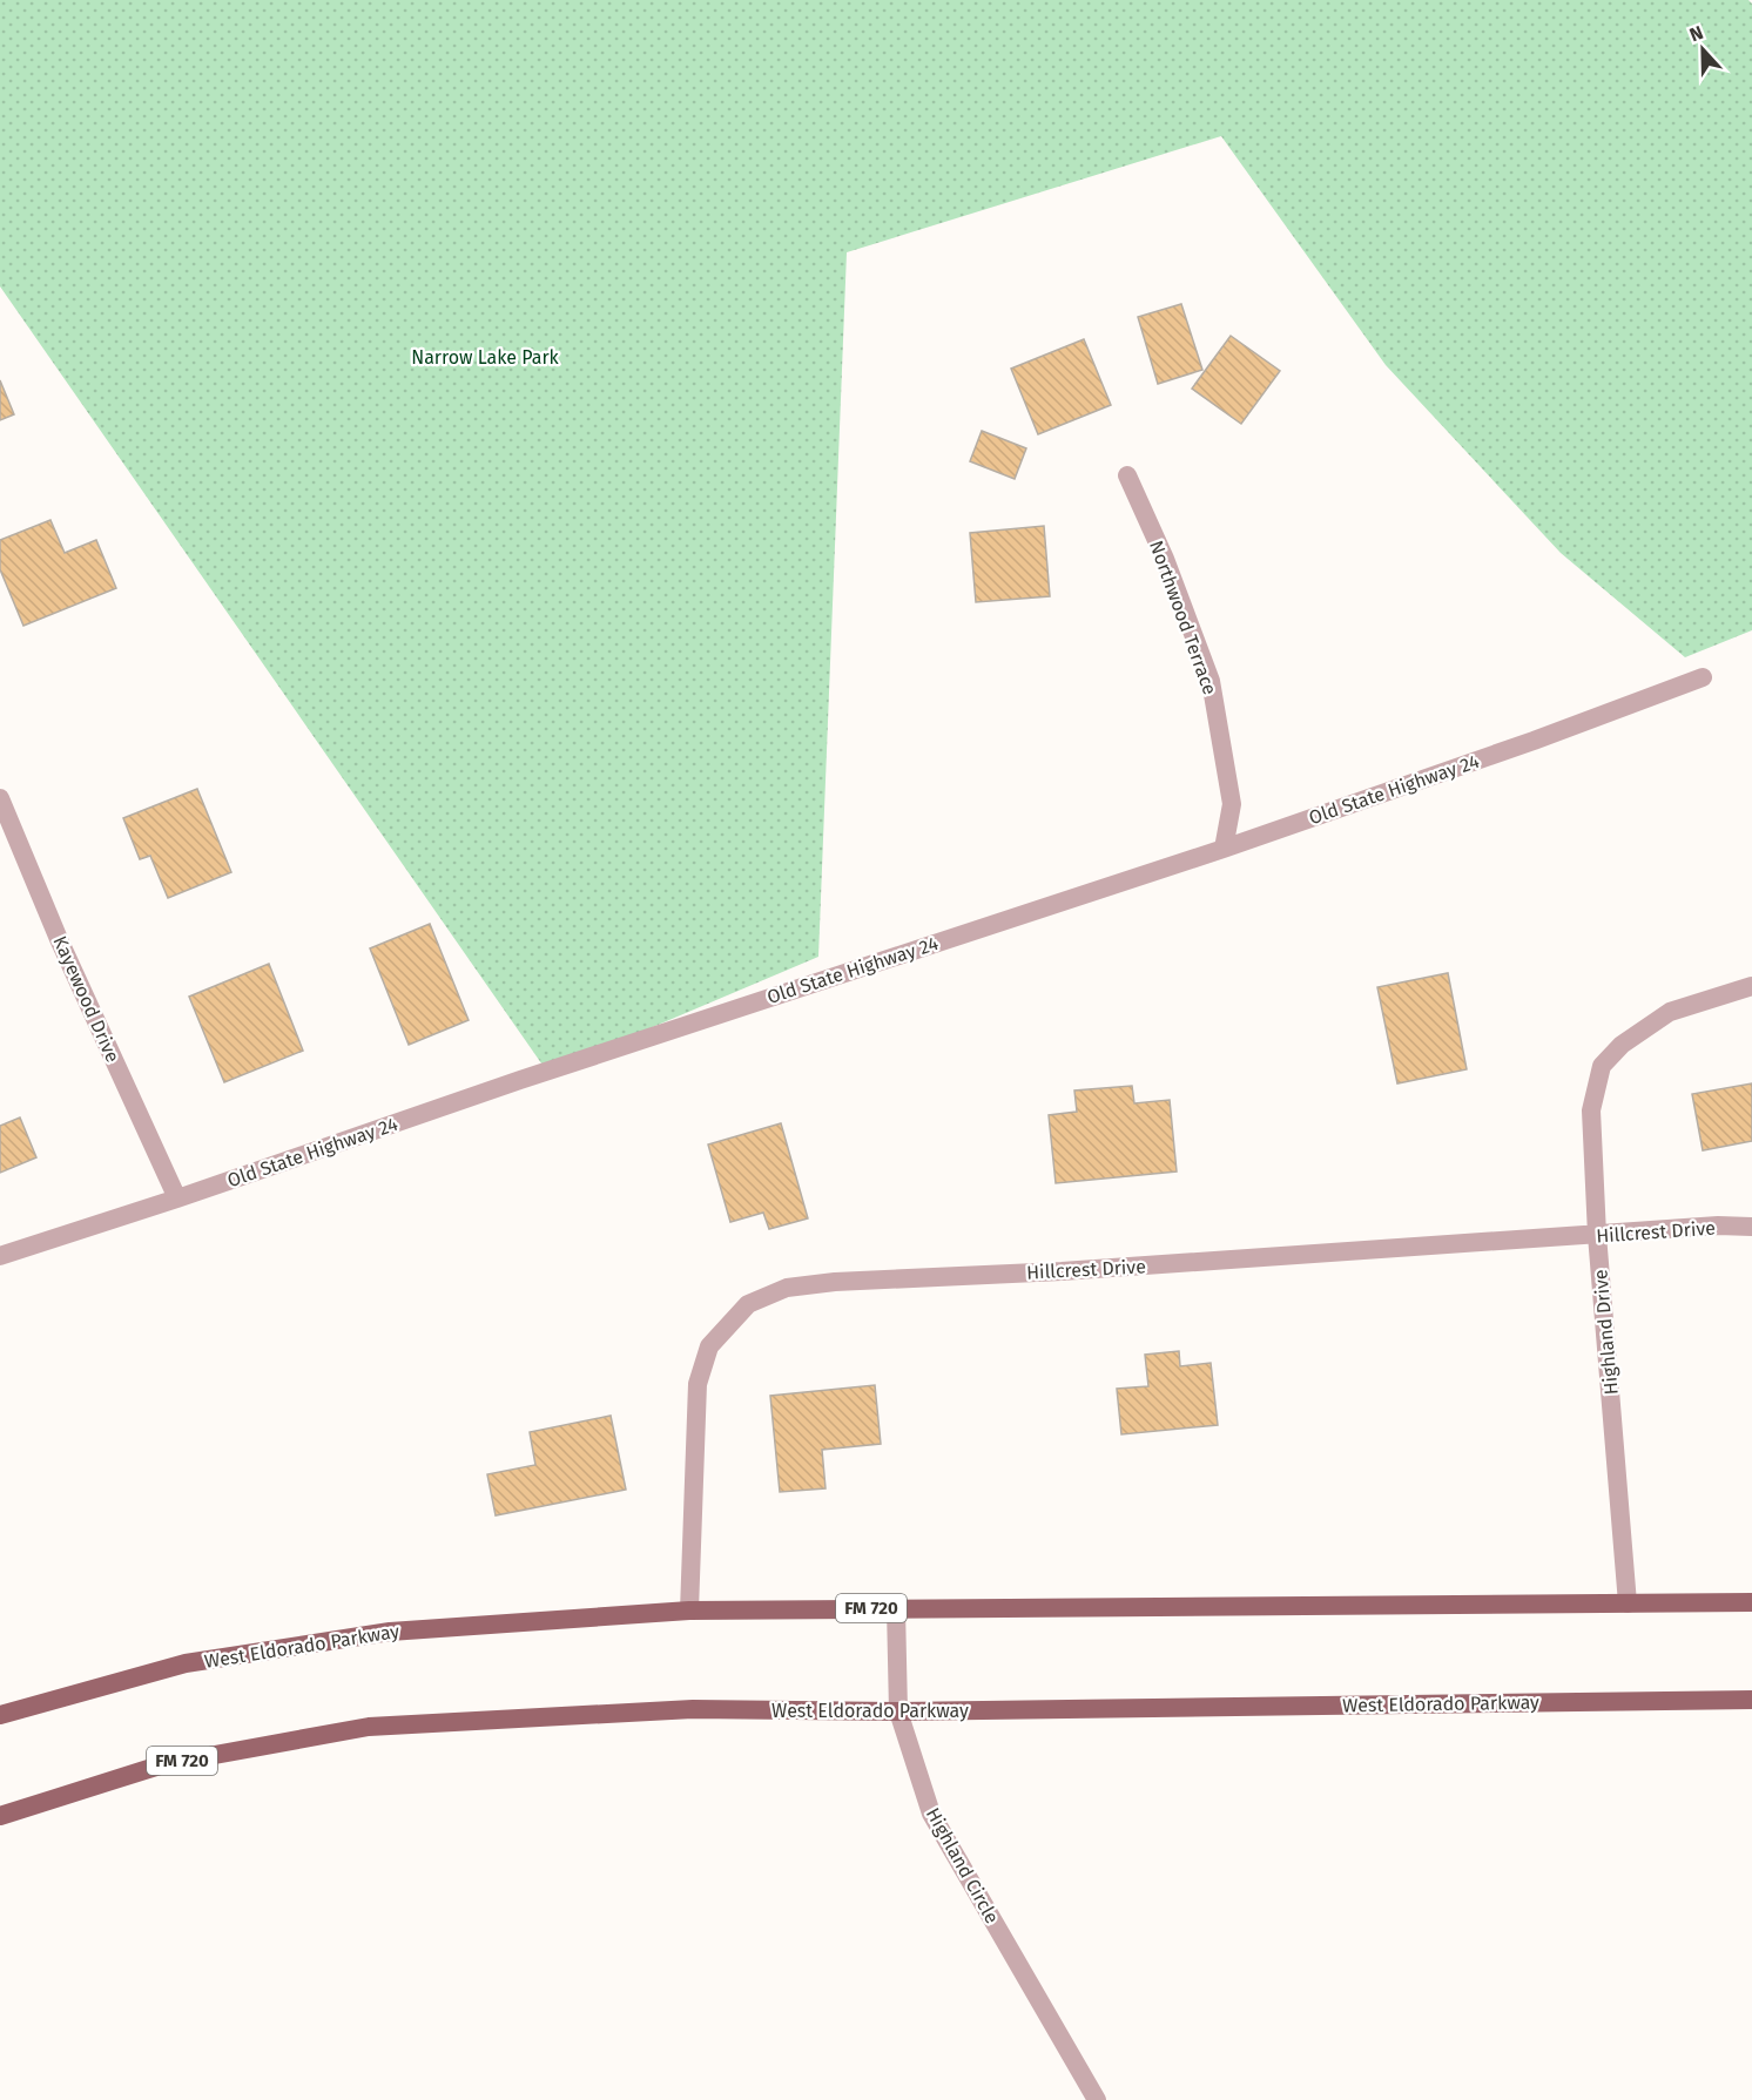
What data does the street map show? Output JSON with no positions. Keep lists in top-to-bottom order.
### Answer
{
  "streets": {
    "main road": ["FM 720", "West Eldorado Parkway"],
    "street": [
      "Northwood Terrace",
      "Old State Highway 24",
      "Kayewood Drive",
      "Hillcrest Drive",
      "Highland Drive",
      "Highland Circle"
    ]
  },
  "crossings": [
    ["Northwood Terrace", "Old State Highway 24"],
    ["Old State Highway 24", "Kayewood Drive"],
    ["Hillcrest Drive", "Highland Drive"],
    ["Hillcrest Drive", "West Eldorado Parkway"],
    ["Highland Drive", "West Eldorado Parkway"],
    ["West Eldorado Parkway", "Highland Circle"]
  ],
  "parks": ["Narrow Lake Park"],
  "north": "top"
}
